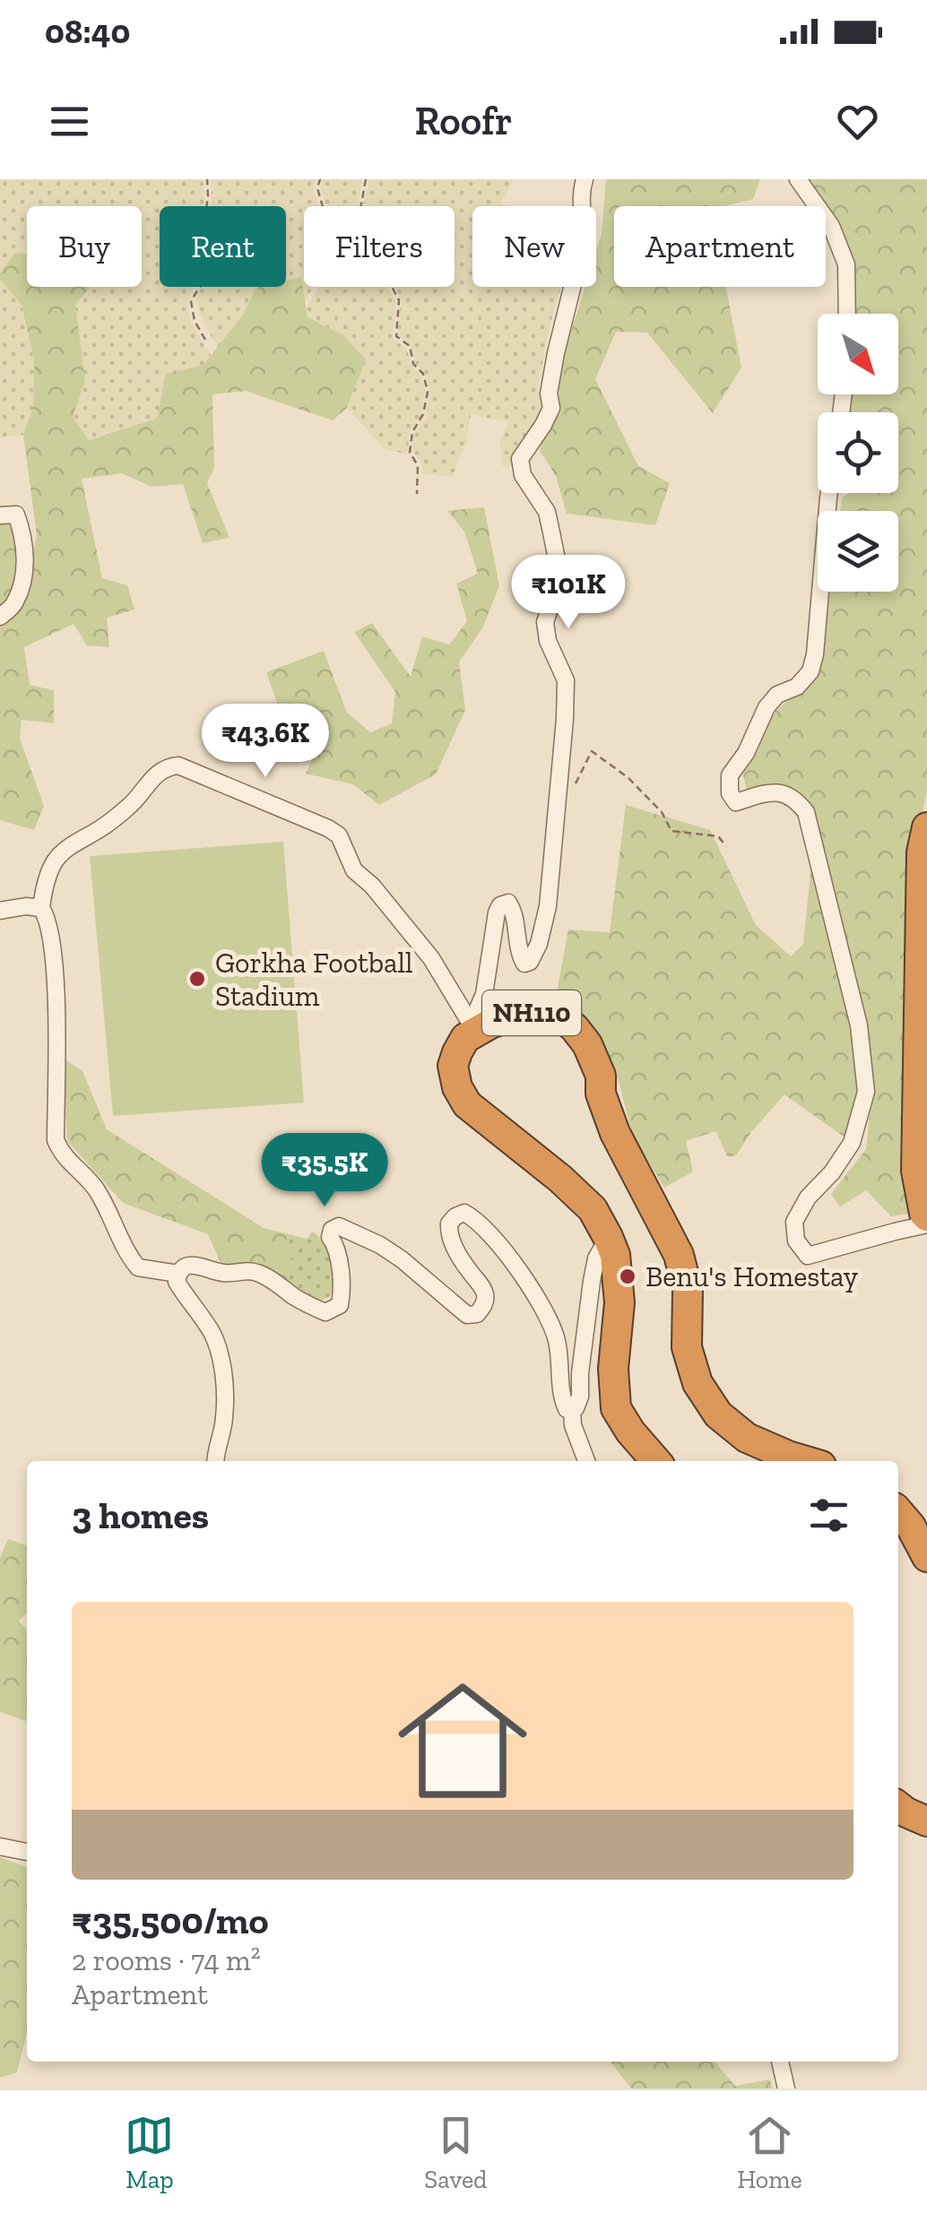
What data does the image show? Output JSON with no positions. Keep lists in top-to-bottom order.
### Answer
{
  "streets": {
    "highway": ["NH110"]
  },
  "places": ["Gorkha Football Stadium", "Benu's Homestay"],
  "north": "bottom right",
  "page": {
    "status": "08:40",
    "header": "Roofr",
    "chip": [
      "Buy",
      "Rent",
      "Filters",
      "New",
      "Apartment"
    ],
    "price": ["₹101K", "₹43.6K", "₹35.5K"],
    "heading": "3 homes",
    "list": [
      {
        "name": "₹35,500/mo",
        "note": "2 rooms · 74 m² · Apartment"
      }
    ],
    "tabs": ["Map", "Saved", "Home"]
  }
}
